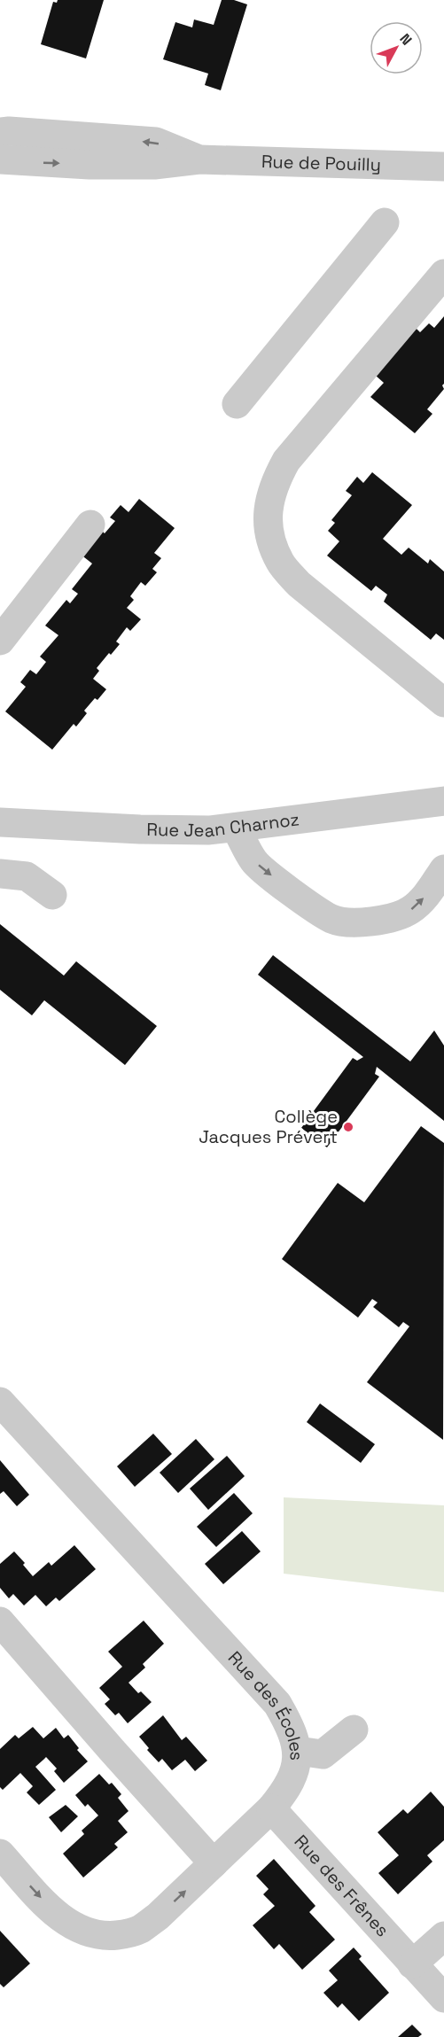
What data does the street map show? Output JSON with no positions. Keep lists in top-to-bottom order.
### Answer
{
  "streets": {
    "street": [
      "Rue de Pouilly",
      "Rue Jean Charnoz",
      "Rue des Écoles",
      "Rue des Frênes"
    ]
  },
  "crossings": [
    ["Rue des Écoles", "Rue des Frênes"]
  ],
  "places": ["Collège Jacques Prévert"],
  "north": "top right"
}
